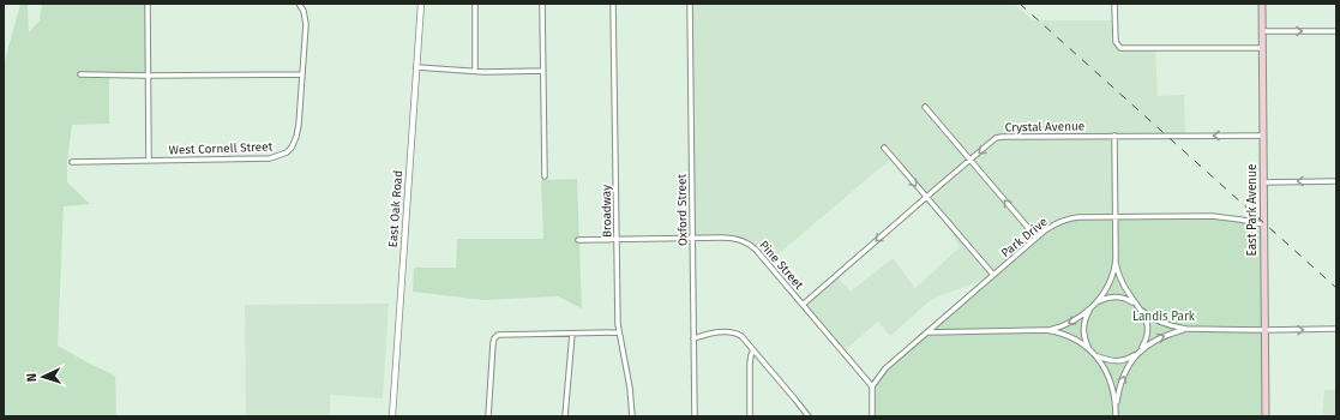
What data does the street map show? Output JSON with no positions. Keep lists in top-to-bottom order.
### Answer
{
  "streets": {
    "main road": ["East Park Avenue"],
    "street": [
      "Crystal Avenue",
      "West Cornell Street",
      "East Oak Road",
      "Oxford Street",
      "Broadway",
      "Park Drive",
      "Pine Street"
    ]
  },
  "crossings": [
    ["Crystal Avenue", "East Park Avenue"],
    ["Crystal Avenue", "Pine Street"],
    ["Oxford Street", "Pine Street"],
    ["East Park Avenue", "Park Drive"],
    ["Broadway", "Pine Street"],
    ["Park Drive", "Pine Street"]
  ],
  "one_way": ["Crystal Avenue"],
  "parks": ["Landis Park"],
  "north": "left"
}
